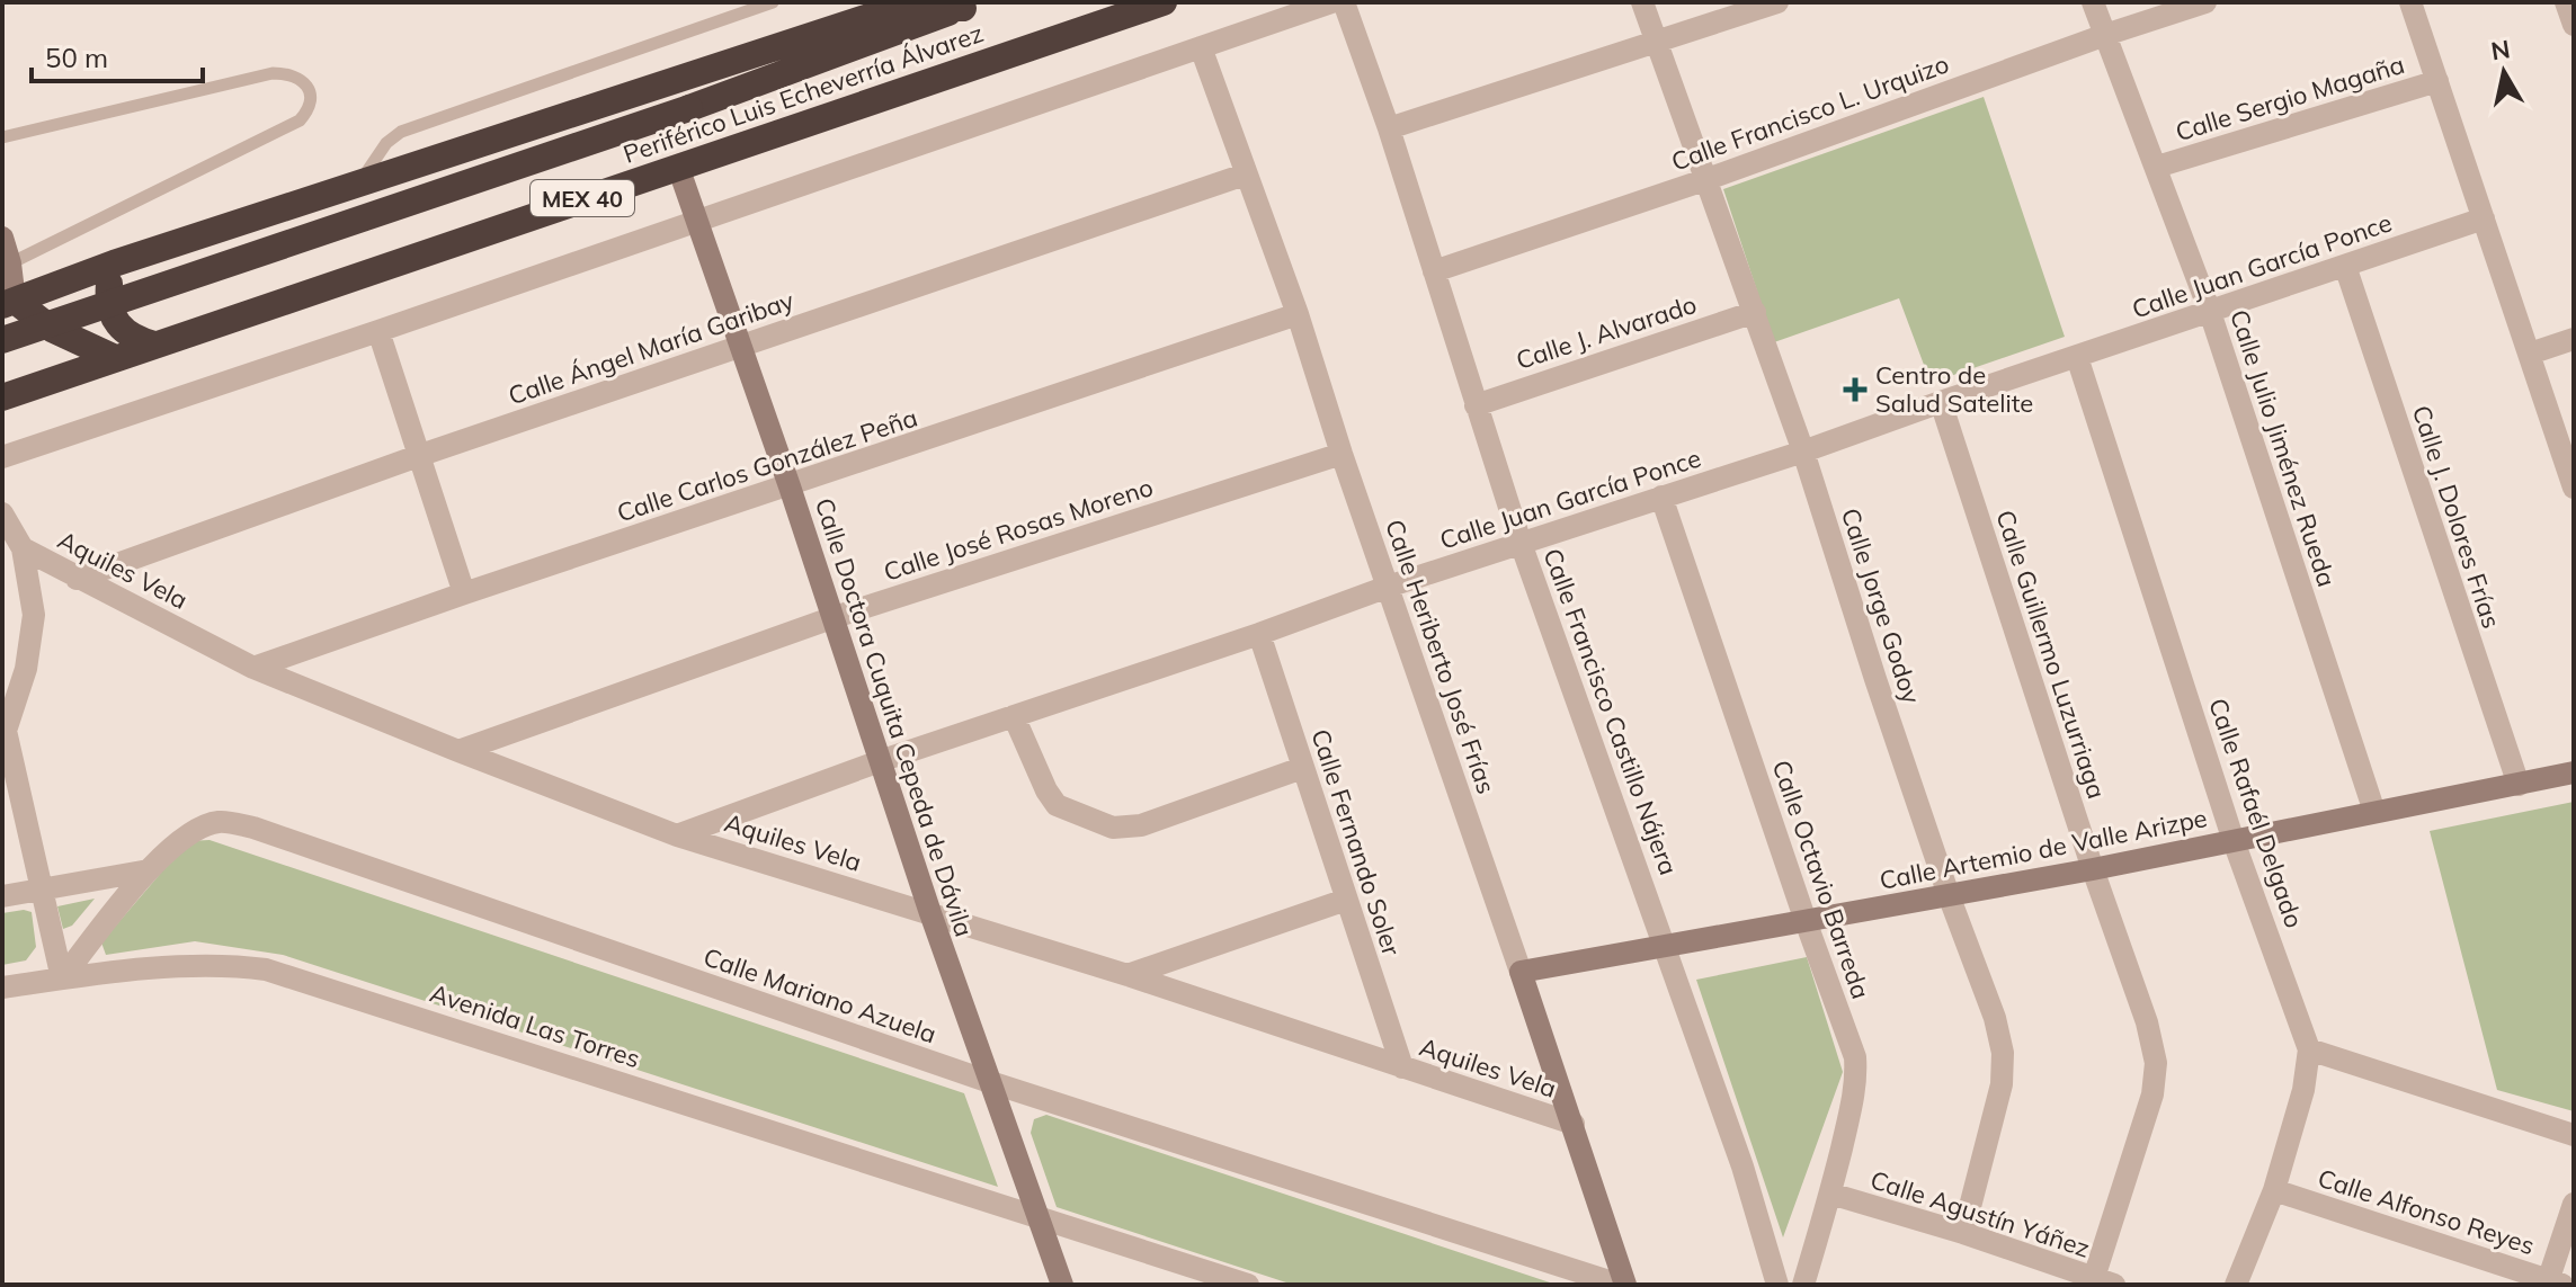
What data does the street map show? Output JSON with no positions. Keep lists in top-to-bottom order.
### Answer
{
  "streets": {
    "highway": ["Periférico Luis Echeverría Álvarez", "MEX 40"],
    "street": [
      "Calle Sergio Magaña",
      "Calle Francisco L. Urquizo",
      "Calle Juan García Ponce",
      "Calle J. Alvarado",
      "Calle Ángel María Garibay",
      "Calle Julio Jiménez Rueda",
      "Calle Carlos González Peña",
      "Calle J. Dolores Frías",
      "Calle José Rosas Moreno",
      "Aquiles Vela",
      "Calle Jorge Godoy",
      "Calle Guillermo Luzurriaga",
      "Calle Heriberto José Frías",
      "Calle Francisco Castillo Nájera",
      "Calle Doctora Cuquita Cepeda de Dávila",
      "Calle Rafaél Delgado",
      "Calle Fernando Soler",
      "Calle Artemio de Valle Arizpe",
      "Calle Octavio Barreda",
      "Calle Mariano Azuela",
      "Avenida Las Torres",
      "Calle Alfonso Reyes",
      "Calle Agustín Yáñez"
    ]
  },
  "crossings": [
    ["Periférico Luis Echeverría Álvarez", "Calle Doctora Cuquita Cepeda de Dávila"],
    ["Calle Sergio Magaña", "Calle Julio Jiménez Rueda"],
    ["Calle Francisco L. Urquizo", "Calle Julio Jiménez Rueda"],
    ["Calle Francisco L. Urquizo", "Calle Jorge Godoy"],
    ["Calle Francisco L. Urquizo", "Calle Francisco Castillo Nájera"],
    ["Calle Juan García Ponce", "Calle Julio Jiménez Rueda"],
    ["Calle Juan García Ponce", "Calle J. Dolores Frías"],
    ["Calle Juan García Ponce", "Aquiles Vela"],
    ["Calle Juan García Ponce", "Calle Jorge Godoy"],
    ["Calle Juan García Ponce", "Calle Guillermo Luzurriaga"],
    ["Calle Juan García Ponce", "Calle Heriberto José Frías"],
    ["Calle Juan García Ponce", "Calle Francisco Castillo Nájera"],
    ["Calle Juan García Ponce", "Calle Doctora Cuquita Cepeda de Dávila"],
    ["Calle Juan García Ponce", "Calle Rafaél Delgado"],
    ["Calle Juan García Ponce", "Calle Fernando Soler"],
    ["Calle Juan García Ponce", "Calle Octavio Barreda"],
    ["Calle J. Alvarado", "Calle Jorge Godoy"],
    ["Calle J. Alvarado", "Calle Francisco Castillo Nájera"],
    ["Calle Ángel María Garibay", "Aquiles Vela"],
    ["Calle Ángel María Garibay", "Calle Heriberto José Frías"],
    ["Calle Ángel María Garibay", "Calle Doctora Cuquita Cepeda de Dávila"],
    ["Calle Julio Jiménez Rueda", "Calle Artemio de Valle Arizpe"],
    ["Calle Carlos González Peña", "Aquiles Vela"],
    ["Calle Carlos González Peña", "Calle Heriberto José Frías"],
    ["Calle Carlos González Peña", "Calle Doctora Cuquita Cepeda de Dávila"],
    ["Calle J. Dolores Frías", "Calle Artemio de Valle Arizpe"],
    ["Calle José Rosas Moreno", "Aquiles Vela"],
    ["Calle José Rosas Moreno", "Calle Heriberto José Frías"],
    ["Calle José Rosas Moreno", "Calle Doctora Cuquita Cepeda de Dávila"],
    ["Aquiles Vela", "Calle Heriberto José Frías"],
    ["Aquiles Vela", "Calle Doctora Cuquita Cepeda de Dávila"],
    ["Aquiles Vela", "Calle Fernando Soler"],
    ["Calle Jorge Godoy", "Calle Artemio de Valle Arizpe"],
    ["Calle Jorge Godoy", "Calle Agustín Yáñez"],
    ["Calle Guillermo Luzurriaga", "Calle Artemio de Valle Arizpe"],
    ["Calle Guillermo Luzurriaga", "Calle Agustín Yáñez"],
    ["Calle Heriberto José Frías", "Calle Artemio de Valle Arizpe"],
    ["Calle Heriberto José Frías", "Calle Mariano Azuela"],
    ["Calle Francisco Castillo Nájera", "Calle Artemio de Valle Arizpe"],
    ["Calle Doctora Cuquita Cepeda de Dávila", "Calle Mariano Azuela"],
    ["Calle Doctora Cuquita Cepeda de Dávila", "Avenida Las Torres"],
    ["Calle Rafaél Delgado", "Calle Artemio de Valle Arizpe"],
    ["Calle Rafaél Delgado", "Calle Alfonso Reyes"],
    ["Calle Artemio de Valle Arizpe", "Calle Octavio Barreda"],
    ["Calle Octavio Barreda", "Calle Agustín Yáñez"],
    ["Calle Mariano Azuela", "Avenida Las Torres"]
  ],
  "places": {
    "health": ["Centro de Salud Satelite"]
  },
  "scale_bar": "50 m",
  "north": "top"
}
